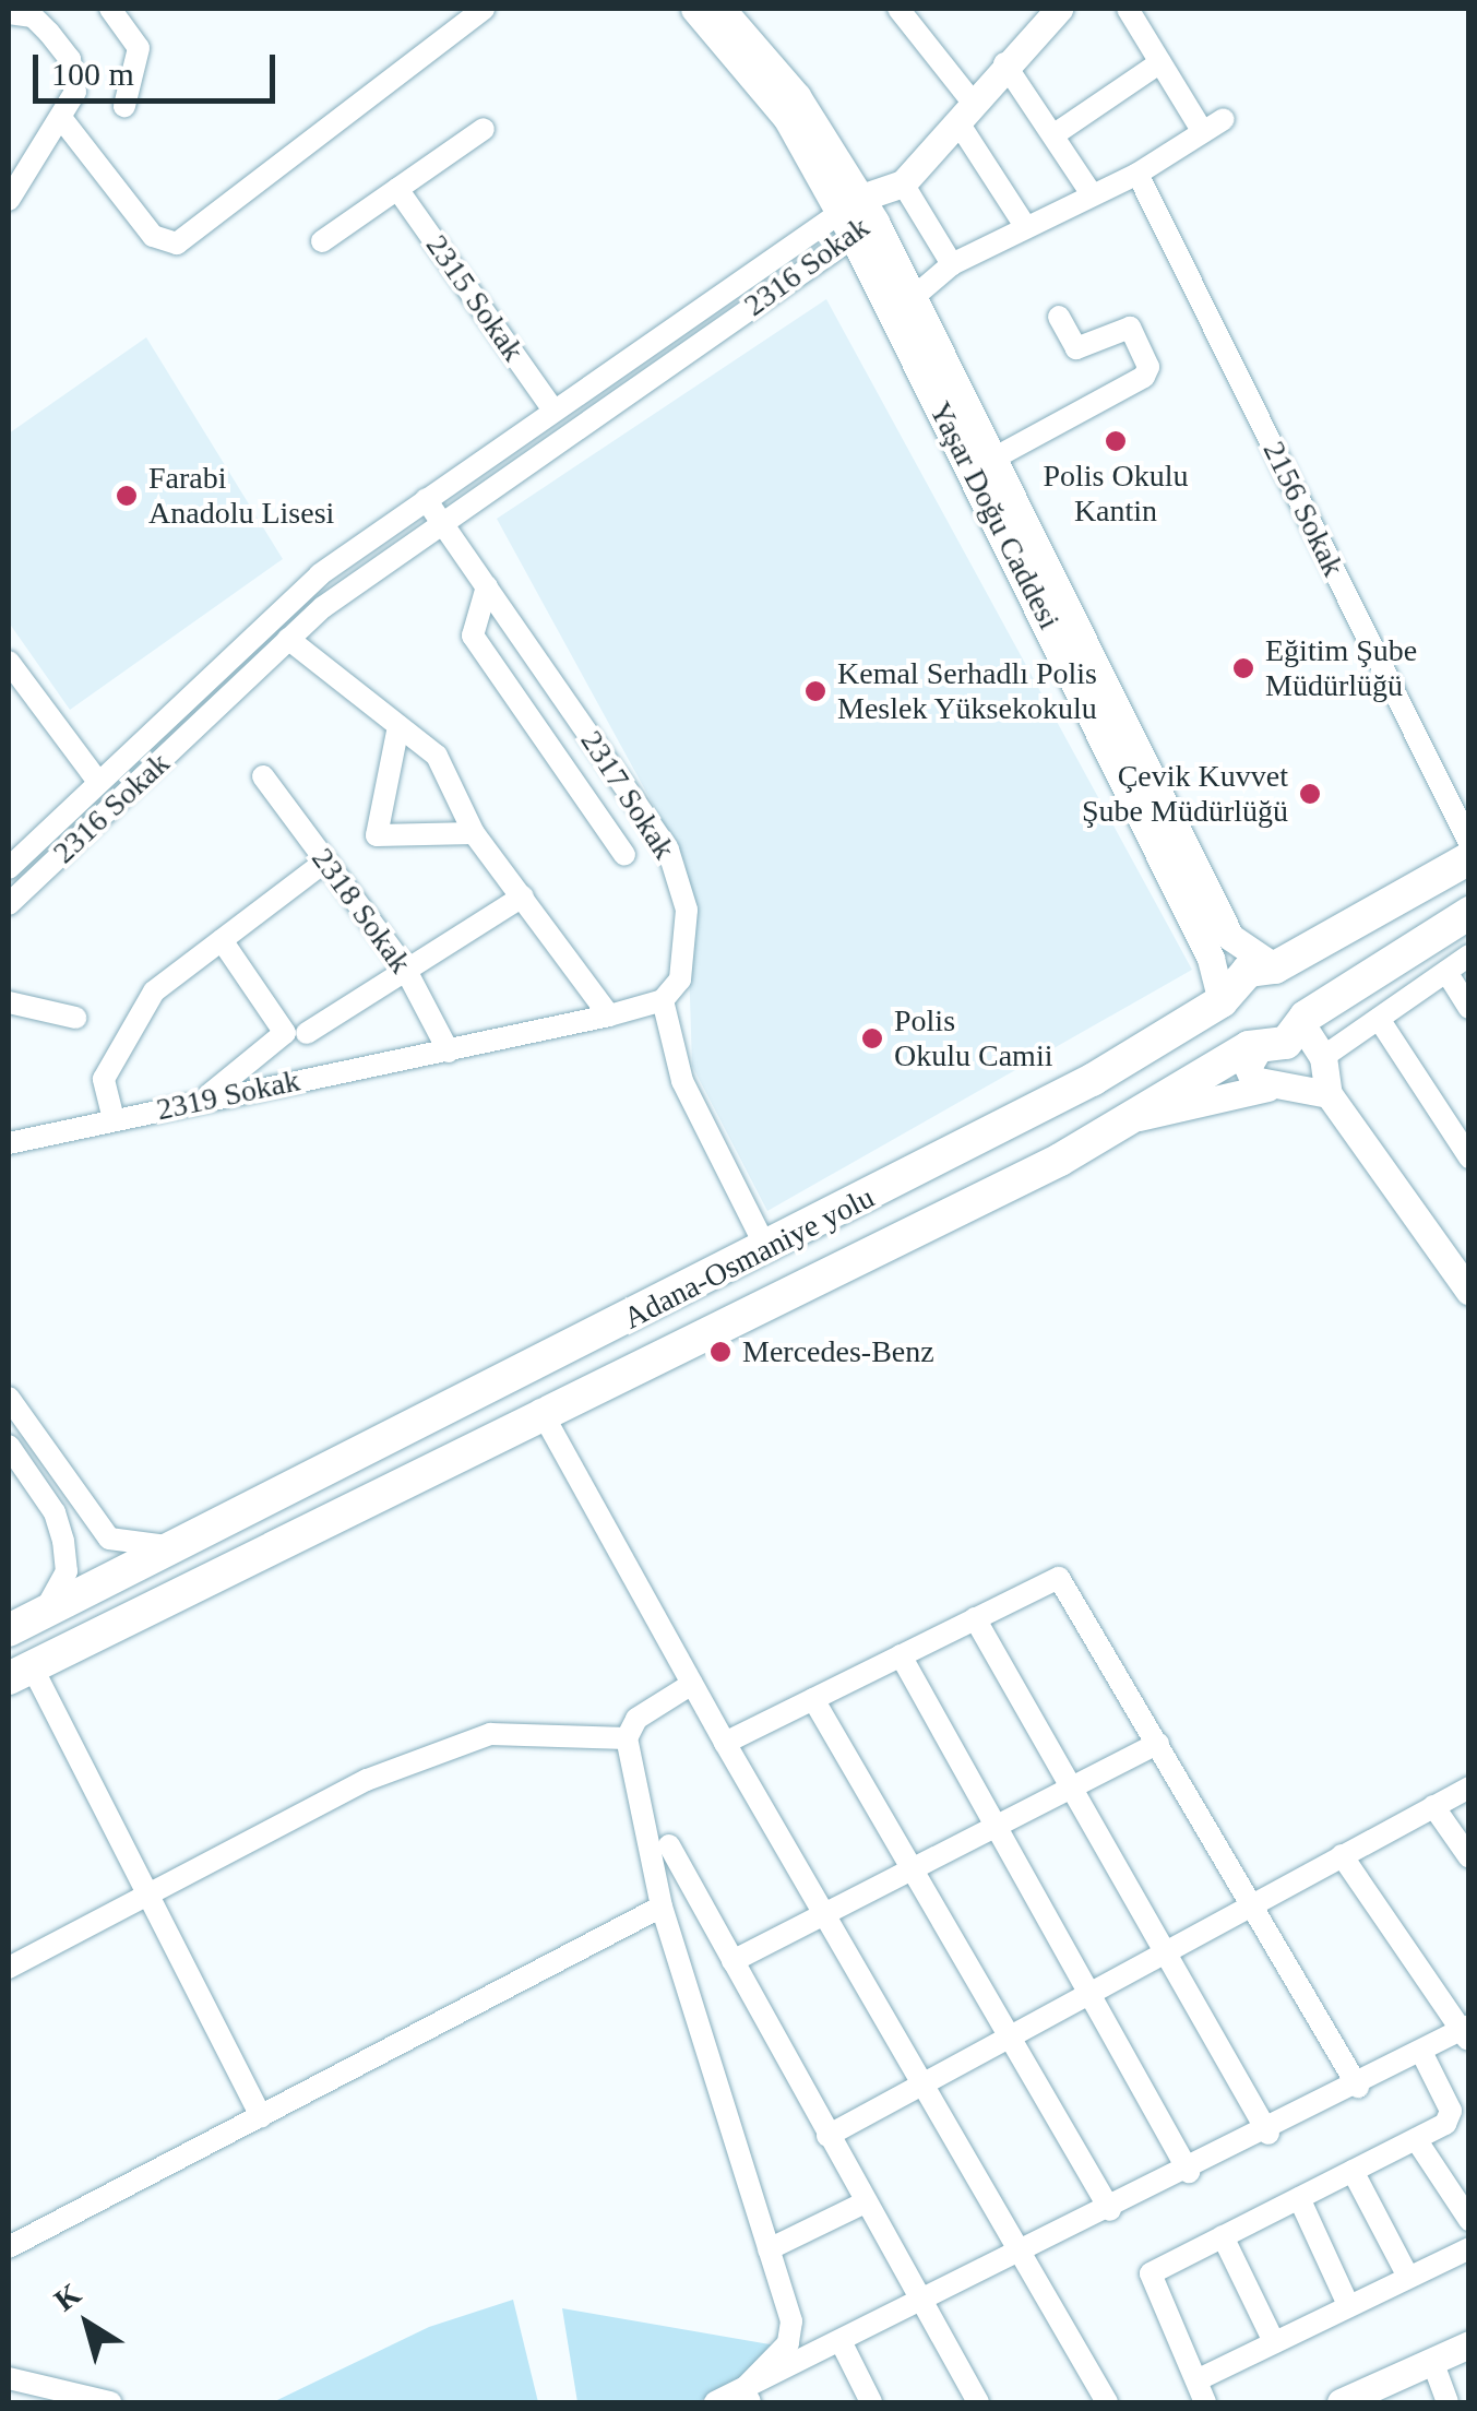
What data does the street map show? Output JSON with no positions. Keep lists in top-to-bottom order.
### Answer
{
  "streets": {
    "highway": ["Yaşar Doğu Caddesi", "Adana-Osmaniye yolu"],
    "street": [
      "2316 Sokak",
      "2315 Sokak",
      "2156 Sokak",
      "2317 Sokak",
      "2318 Sokak",
      "2319 Sokak"
    ]
  },
  "crossings": [
    ["2316 Sokak", "2315 Sokak"],
    ["2316 Sokak", "Yaşar Doğu Caddesi"],
    ["2316 Sokak", "2317 Sokak"],
    ["Yaşar Doğu Caddesi", "Adana-Osmaniye yolu"],
    ["2318 Sokak", "2319 Sokak"]
  ],
  "places": [
    "Polis Okulu Kantin",
    "Farabi Anadolu Lisesi",
    "Eğitim Şube Müdürlüğü",
    "Kemal Serhadlı Polis Meslek Yüksekokulu",
    "Çevik Kuvvet Şube Müdürlüğü",
    "Polis Okulu Camii",
    "Mercedes-Benz"
  ],
  "scale_bar": "100 m",
  "north": "top left"
}
